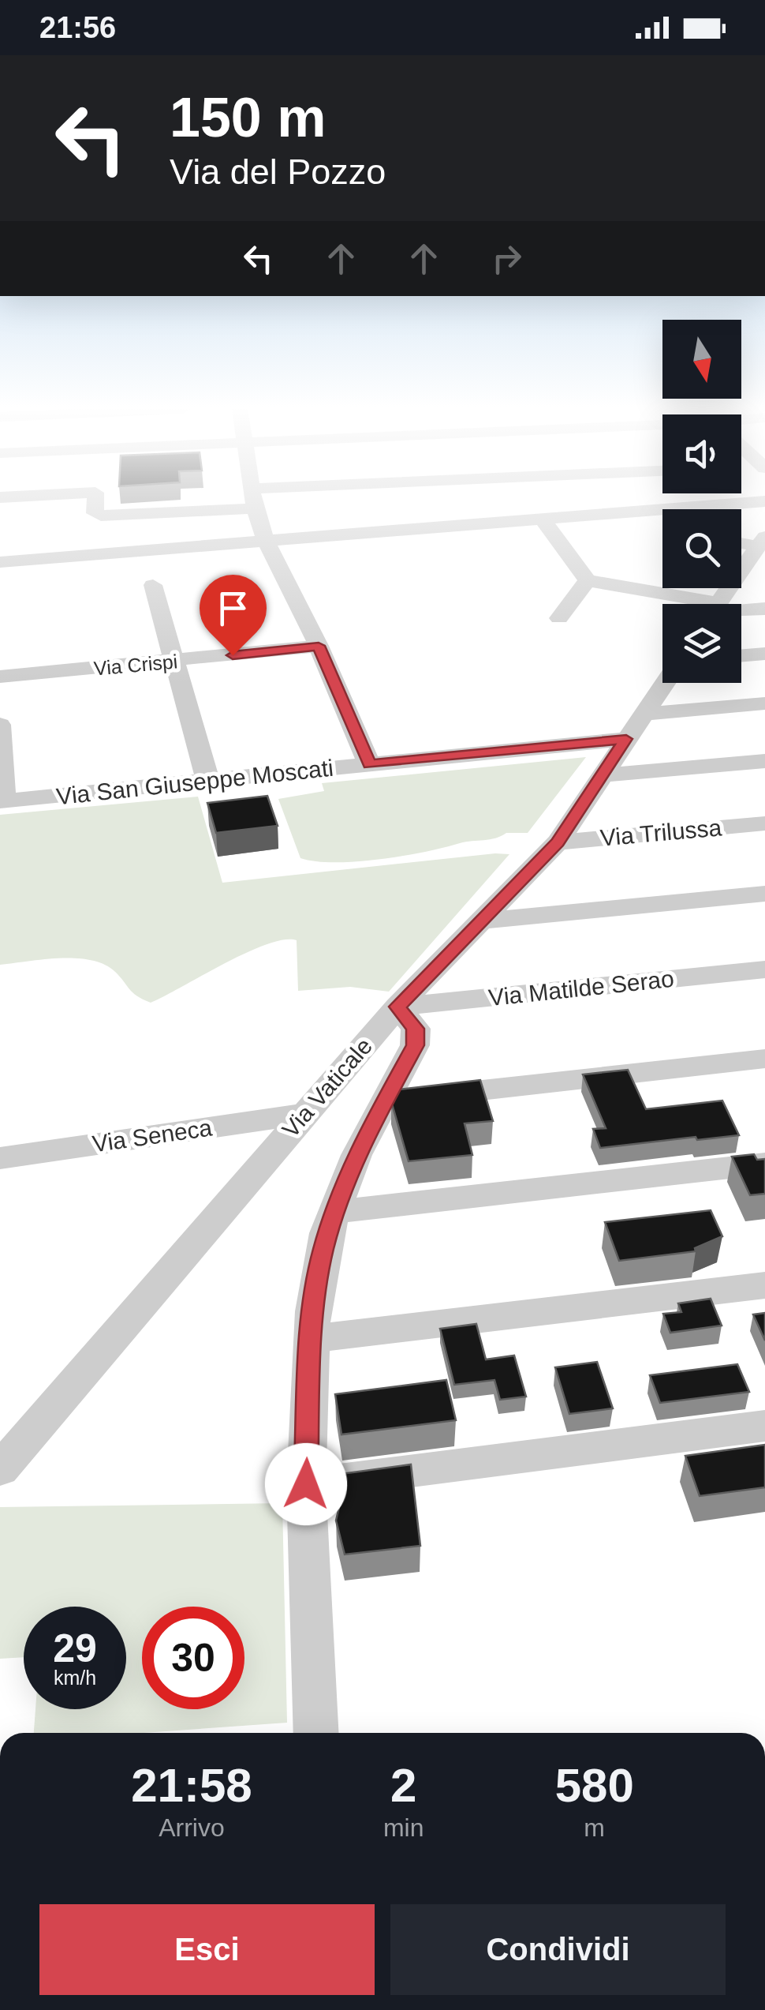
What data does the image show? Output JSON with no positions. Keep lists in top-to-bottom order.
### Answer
{
  "streets": {
    "street": [
      "Via Crispi",
      "Via San Giuseppe Moscati",
      "Via Trilussa",
      "Via Matilde Serao",
      "Via Vaticale",
      "Via Seneca"
    ]
  },
  "crossings": [
    ["Via San Giuseppe Moscati", "Via Vaticale"],
    ["Via Trilussa", "Via Vaticale"],
    ["Via Matilde Serao", "Via Vaticale"],
    ["Via Vaticale", "Via Seneca"]
  ],
  "north": "bottom",
  "page": {
    "status": "21:56",
    "turn": ["150 m", "Via del Pozzo"],
    "speed": "29 km/h",
    "limit": "30",
    "eta": [
      "21:58",
      "Arrivo",
      "2",
      "min",
      "580",
      "m"
    ],
    "buttons": ["Esci", "Condividi"]
  }
}
